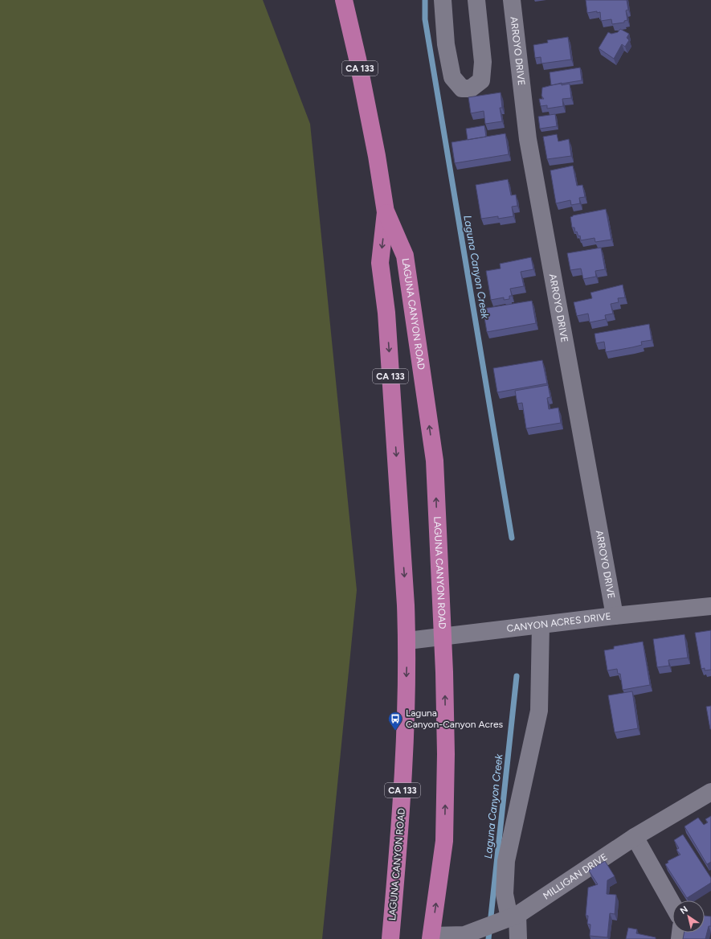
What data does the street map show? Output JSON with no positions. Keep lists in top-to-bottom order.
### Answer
{
  "streets": {
    "main road": ["CA 133", "LAGUNA CANYON ROAD"],
    "street": ["ARROYO DRIVE", "CANYON ACRES DRIVE", "MILLIGAN DRIVE"]
  },
  "crossings": [
    ["ARROYO DRIVE", "CANYON ACRES DRIVE"],
    ["LAGUNA CANYON ROAD", "CANYON ACRES DRIVE"],
    ["LAGUNA CANYON ROAD", "MILLIGAN DRIVE"]
  ],
  "water": ["Laguna Canyon Creek"],
  "places": {
    "bus stop": ["Laguna Canyon-Canyon Acres"]
  },
  "north": "top left"
}
